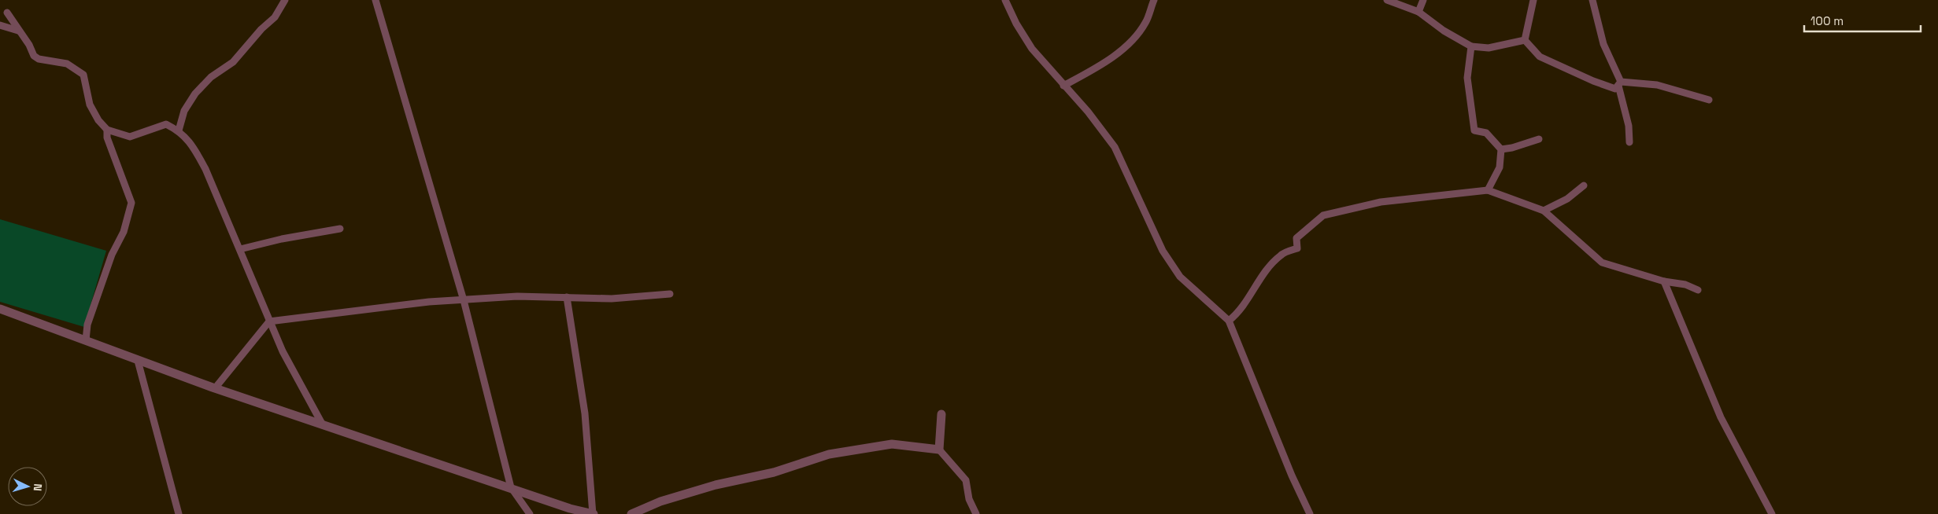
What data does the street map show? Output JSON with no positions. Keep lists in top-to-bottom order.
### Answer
{
  "scale_bar": "100 m",
  "north": "right"
}
